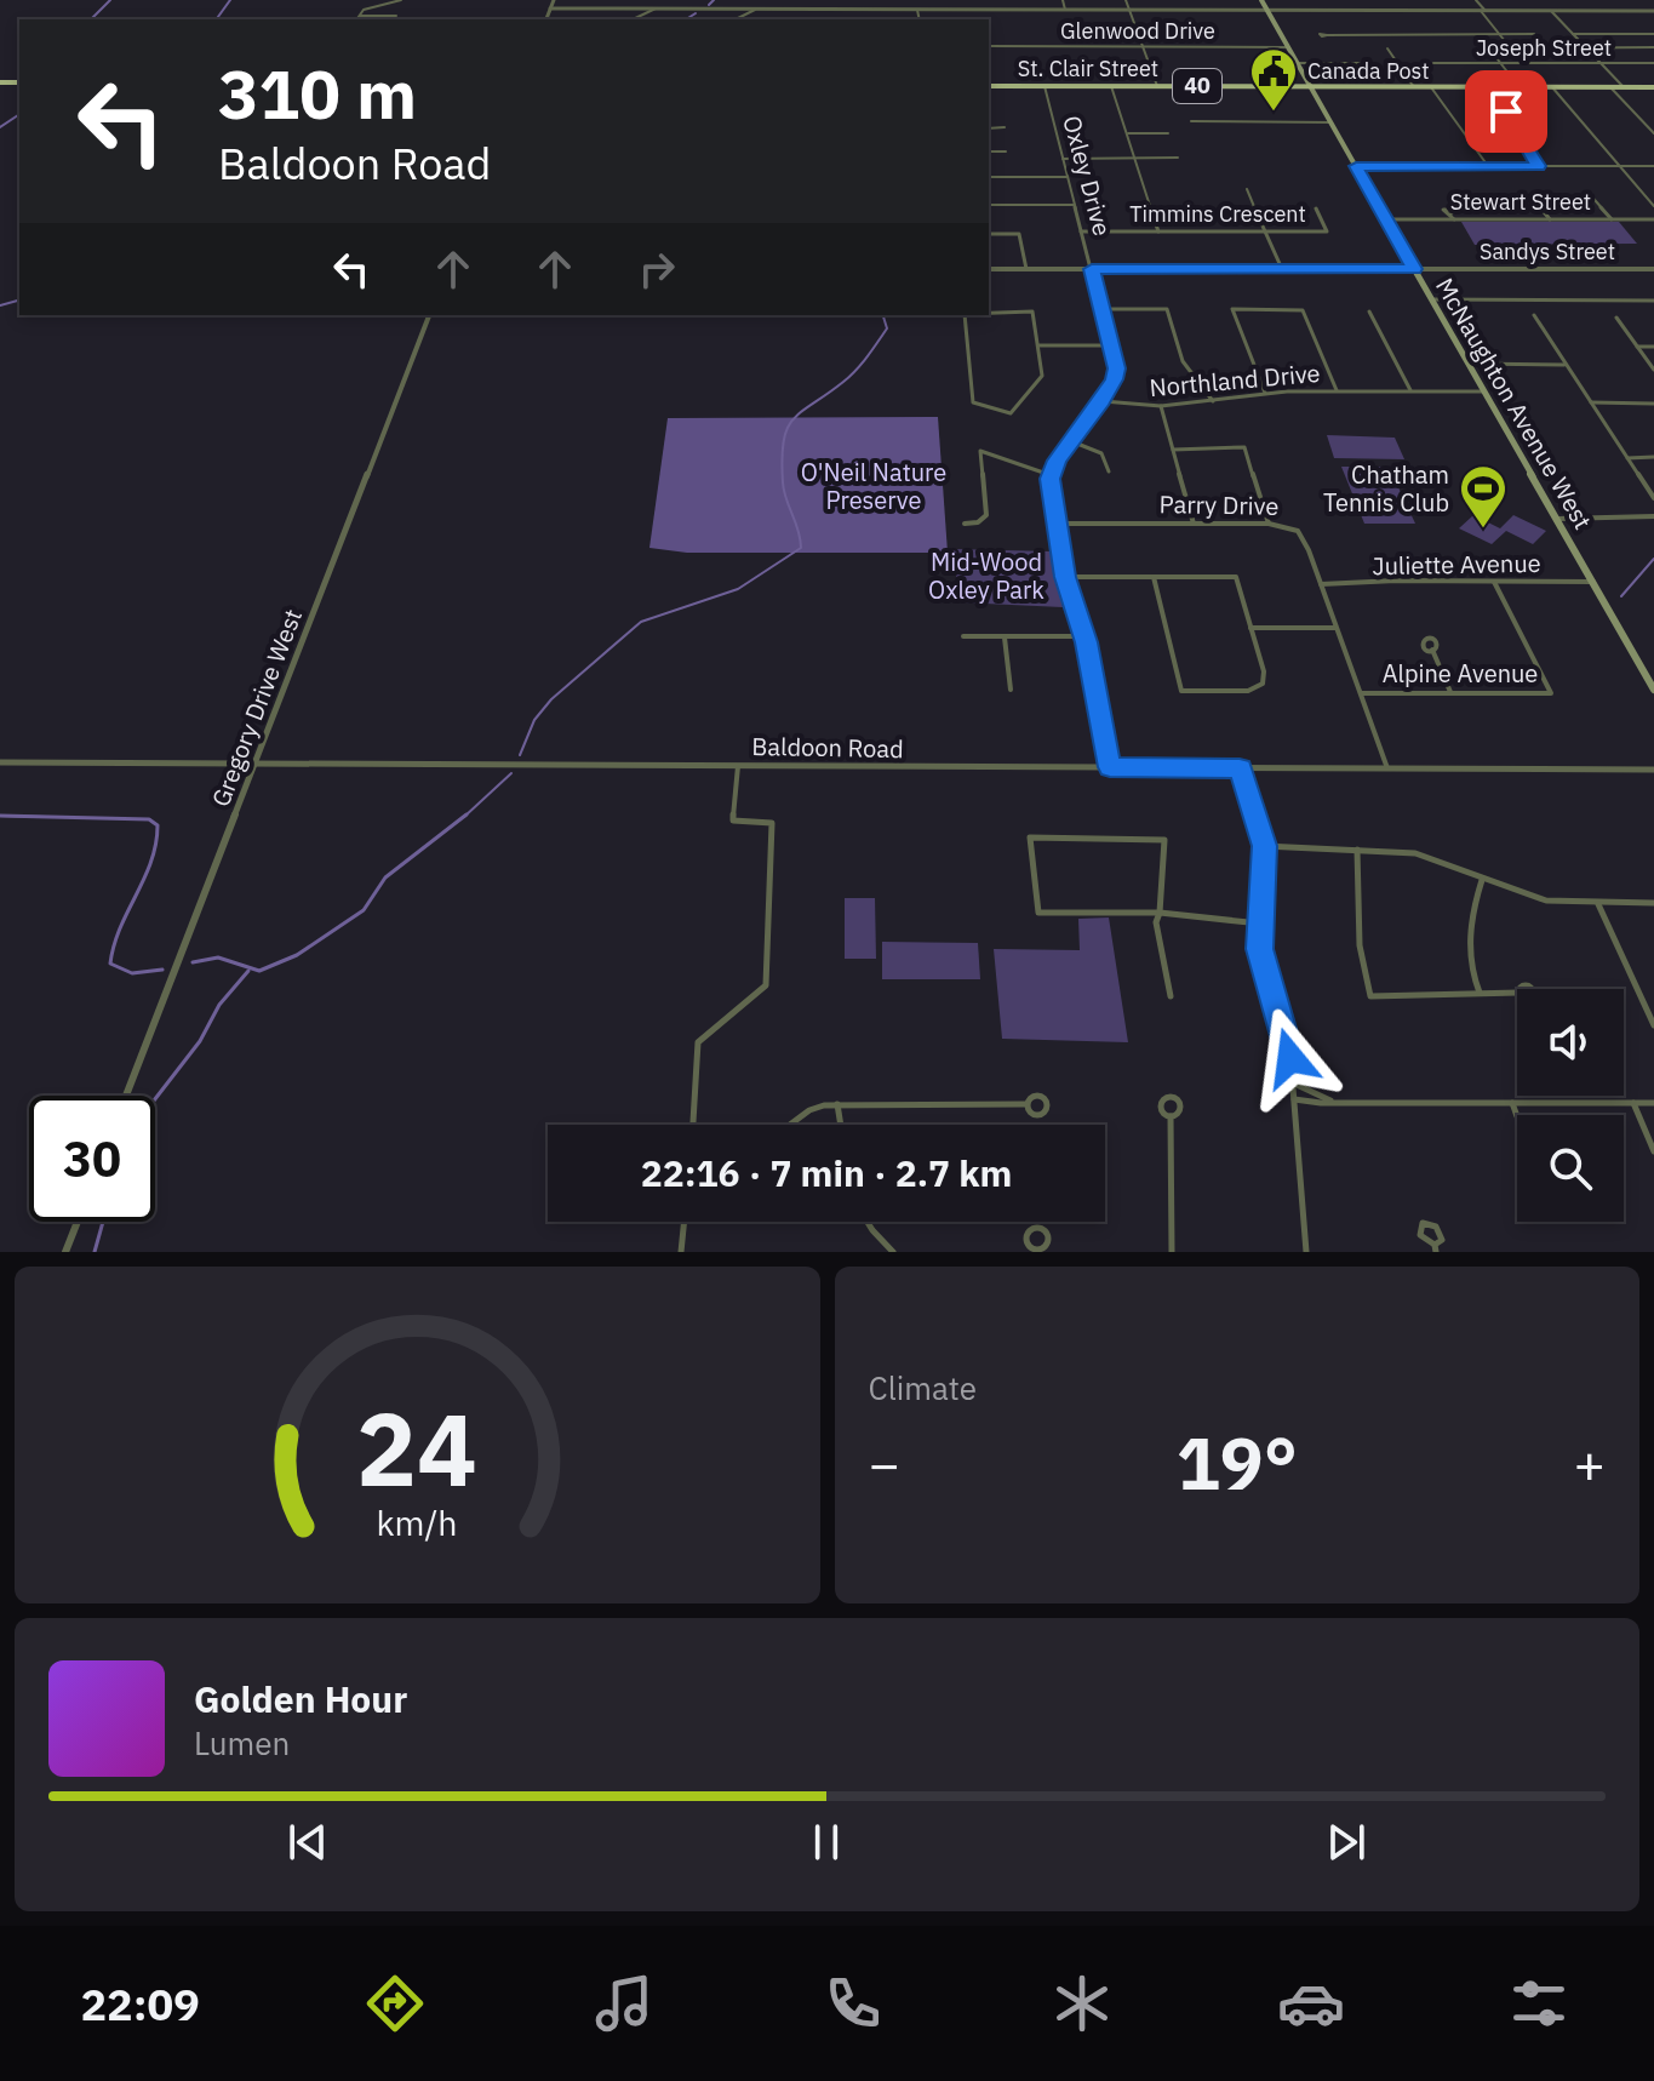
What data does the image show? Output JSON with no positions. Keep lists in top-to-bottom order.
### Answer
{
  "streets": {
    "main road": ["St. Clair Street", "40", "McNaughton Avenue West"],
    "street": [
      "Glenwood Drive",
      "Joseph Street",
      "Oxley Drive",
      "Stewart Street",
      "Timmins Crescent",
      "Sandys Street",
      "Northland Drive",
      "Parry Drive",
      "Juliette Avenue",
      "Alpine Avenue",
      "Gregory Drive West",
      "Baldoon Road"
    ]
  },
  "crossings": [
    ["Glenwood Drive", "McNaughton Avenue West"],
    ["St. Clair Street", "Oxley Drive"],
    ["St. Clair Street", "McNaughton Avenue West"],
    ["Oxley Drive", "Timmins Crescent"],
    ["Oxley Drive", "Sandys Street"],
    ["Oxley Drive", "Northland Drive"],
    ["Stewart Street", "McNaughton Avenue West"],
    ["Sandys Street", "McNaughton Avenue West"],
    ["Northland Drive", "McNaughton Avenue West"],
    ["McNaughton Avenue West", "Juliette Avenue"],
    ["Parry Drive", "Juliette Avenue"],
    ["Parry Drive", "Alpine Avenue"],
    ["Parry Drive", "Baldoon Road"],
    ["Juliette Avenue", "Alpine Avenue"],
    ["Gregory Drive West", "Baldoon Road"]
  ],
  "parks": ["O'Neil Nature Preserve", "Mid-Wood Oxley Park"],
  "places": {
    "public building": ["Canada Post"],
    "sports": ["Chatham Tennis Club"]
  },
  "page": {
    "turn": ["310 m", "Baldoon Road"],
    "limit": "30",
    "trip": "22:16 · 7 min · 2.7 km",
    "tile": "Climate",
    "heat": ["−", "19°", "+"],
    "song": ["Golden Hour", "Lumen"],
    "tabs": "22:09",
    "gauge": ["24", "km/h"]
  }
}
